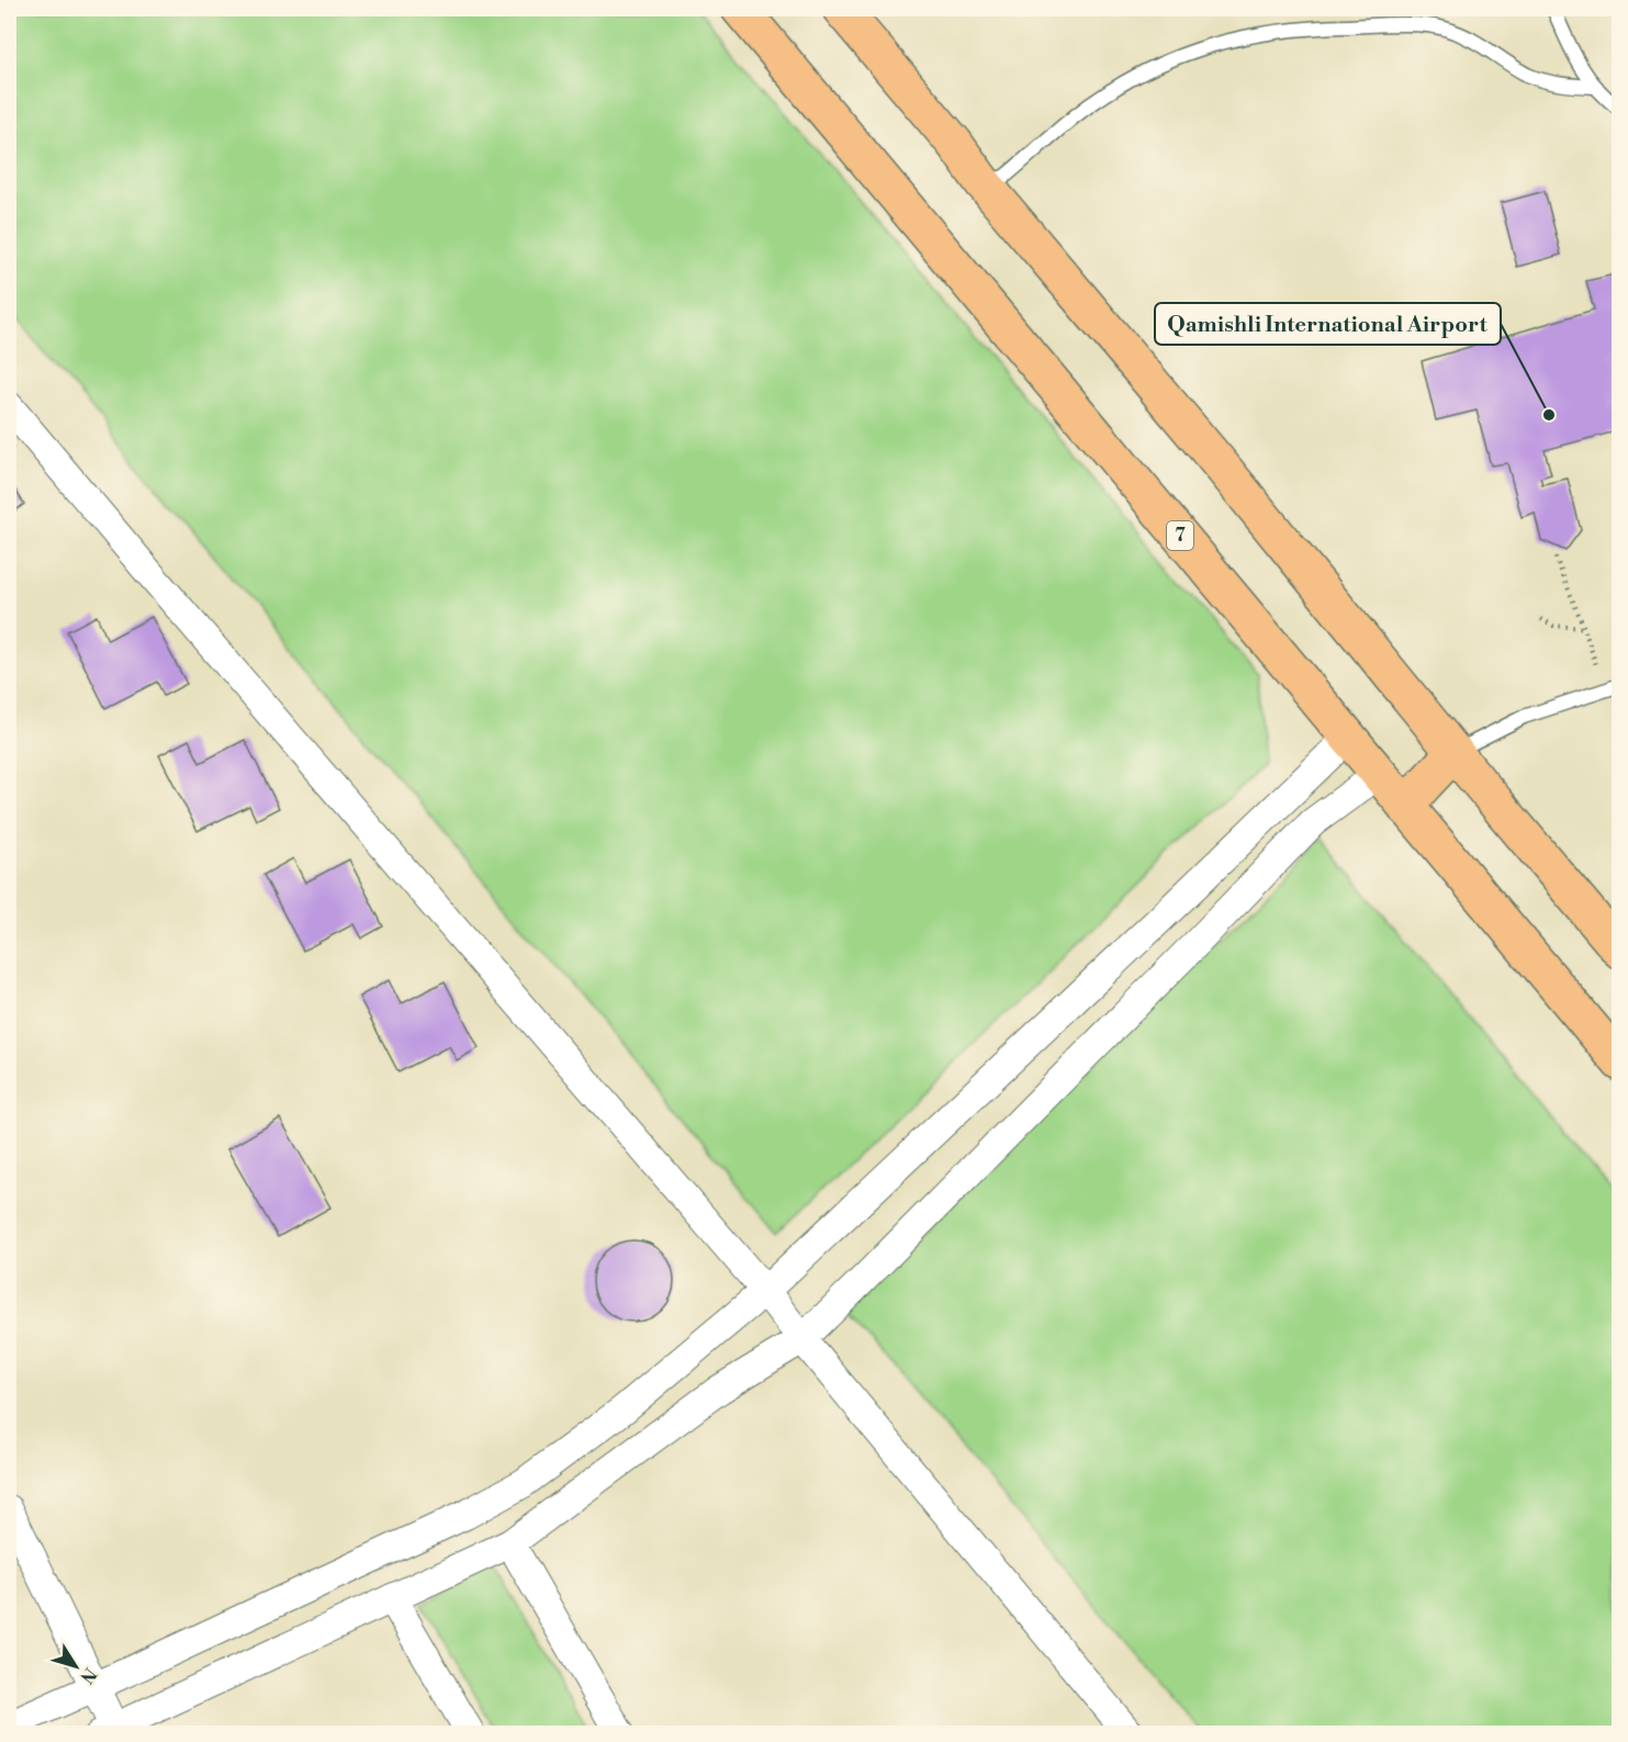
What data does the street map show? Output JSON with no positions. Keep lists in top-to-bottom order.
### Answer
{
  "streets": {
    "highway": ["7"]
  },
  "places": ["Qamishli International Airport"],
  "north": "bottom right"
}
